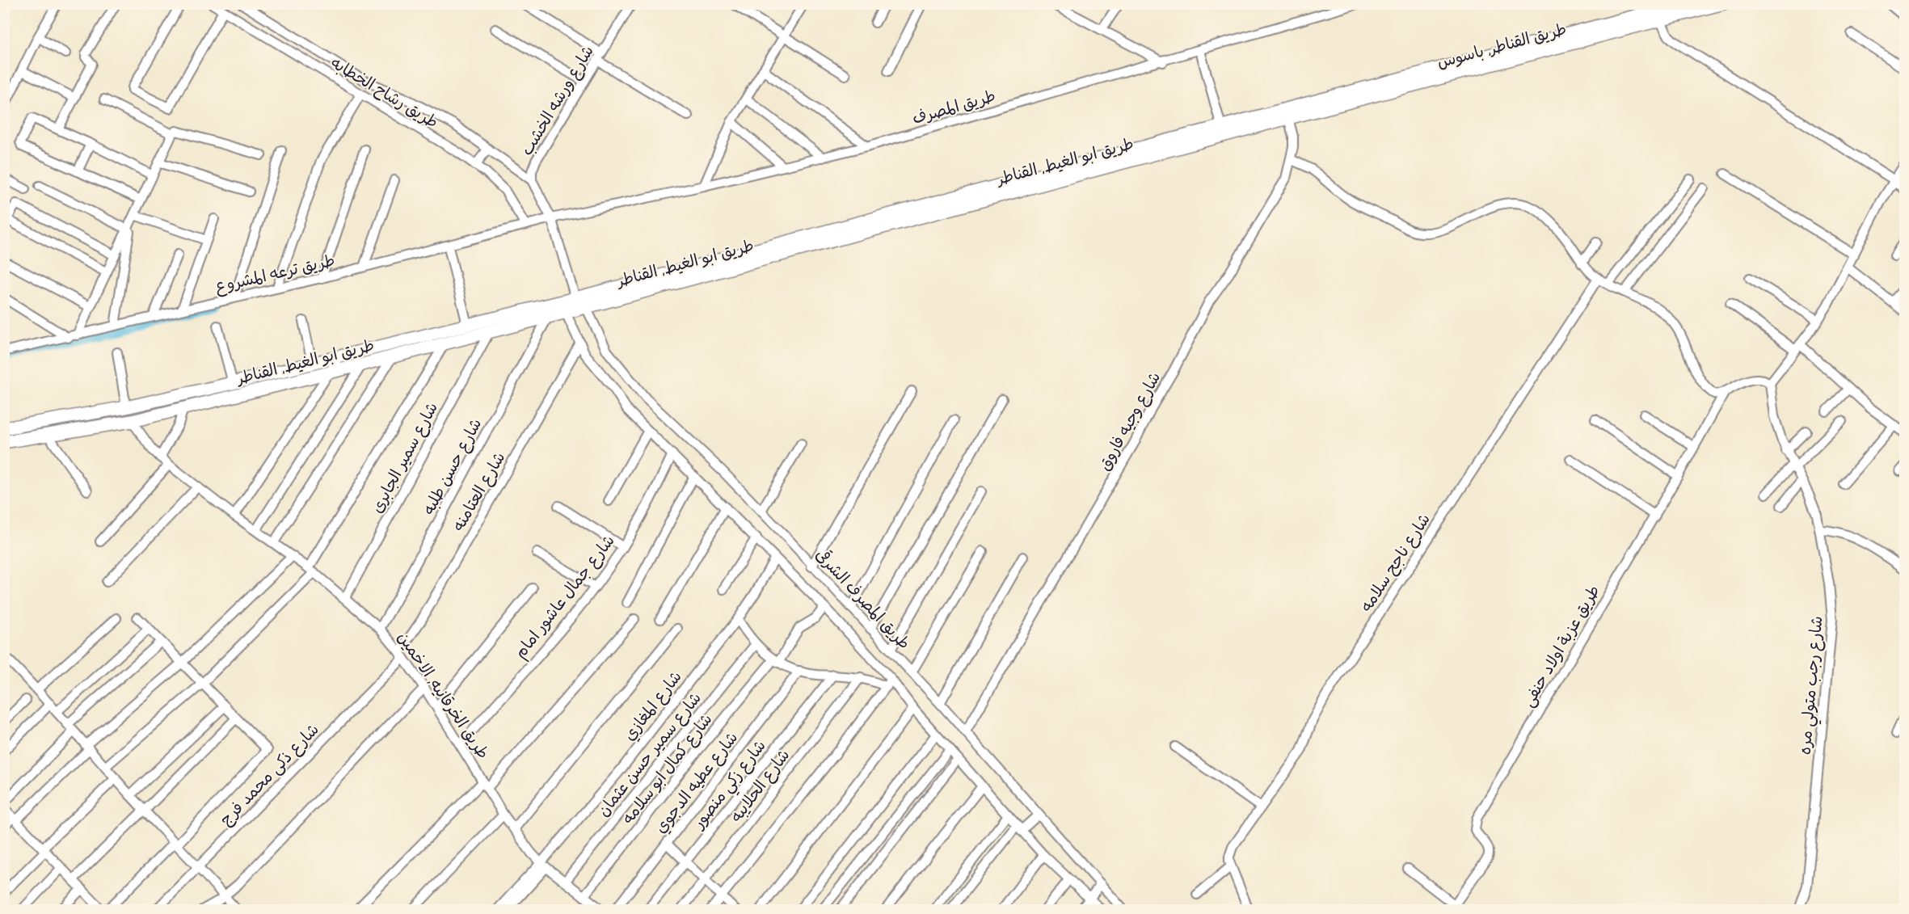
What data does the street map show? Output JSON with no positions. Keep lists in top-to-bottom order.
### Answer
{
  "streets": {
    "main road": ["طريق القناطر, باسوس", "طريق ابو الغيط, القناطر"],
    "street": [
      "طريق رشاح الخطابه",
      "شارع ورشه الخشب",
      "طريق المصرف",
      "طريق ترعه المشروع",
      "شارع وجيه فاروق",
      "شارع سمير الجابرى",
      "شارع حسن طلبه",
      "شارع العتامنه",
      "شارع ناجح سلامه",
      "شارع جمال عاشور امام",
      "طريق المصرف الشرقى",
      "طريق عزبة اولاد حنفى",
      "شارع رجب متولي مره",
      "طريق الخرقانيه, الاخمين",
      "شارع المغازي",
      "شارع سمير حسن عثمان",
      "شارع كمال ابو سلامه",
      "شارع ذكى محمد فرج",
      "شارع عطيه الدجوي",
      "شارع زكي منصور",
      "شارع الحلايبه"
    ]
  },
  "crossings": [
    ["طريق القناطر, باسوس", "طريق ابو الغيط, القناطر"],
    ["طريق رشاح الخطابه", "طريق ترعه المشروع"],
    ["شارع ورشه الخشب", "طريق المصرف"],
    ["شارع ورشه الخشب", "طريق ابو الغيط, القناطر"],
    ["شارع ورشه الخشب", "طريق ترعه المشروع"],
    ["طريق المصرف", "طريق ترعه المشروع"],
    ["طريق ابو الغيط, القناطر", "شارع وجيه فاروق"],
    ["طريق ابو الغيط, القناطر", "شارع سمير الجابرى"],
    ["طريق ابو الغيط, القناطر", "شارع حسن طلبه"],
    ["طريق ابو الغيط, القناطر", "طريق المصرف الشرقى"],
    ["طريق ابو الغيط, القناطر", "طريق الخرقانيه, الاخمين"],
    ["شارع وجيه فاروق", "طريق المصرف الشرقى"],
    ["شارع سمير الجابرى", "طريق الخرقانيه, الاخمين"],
    ["شارع حسن طلبه", "طريق الخرقانيه, الاخمين"],
    ["شارع العتامنه", "طريق المصرف الشرقى"],
    ["شارع العتامنه", "طريق الخرقانيه, الاخمين"],
    ["شارع العتامنه", "شارع ذكى محمد فرج"],
    ["شارع جمال عاشور امام", "طريق المصرف الشرقى"],
    ["شارع جمال عاشور امام", "طريق الخرقانيه, الاخمين"],
    ["طريق المصرف الشرقى", "شارع المغازي"],
    ["طريق المصرف الشرقى", "شارع كمال ابو سلامه"],
    ["طريق الخرقانيه, الاخمين", "شارع المغازي"],
    ["طريق الخرقانيه, الاخمين", "شارع سمير حسن عثمان"],
    ["طريق الخرقانيه, الاخمين", "شارع كمال ابو سلامه"],
    ["طريق الخرقانيه, الاخمين", "شارع ذكى محمد فرج"]
  ]
}
